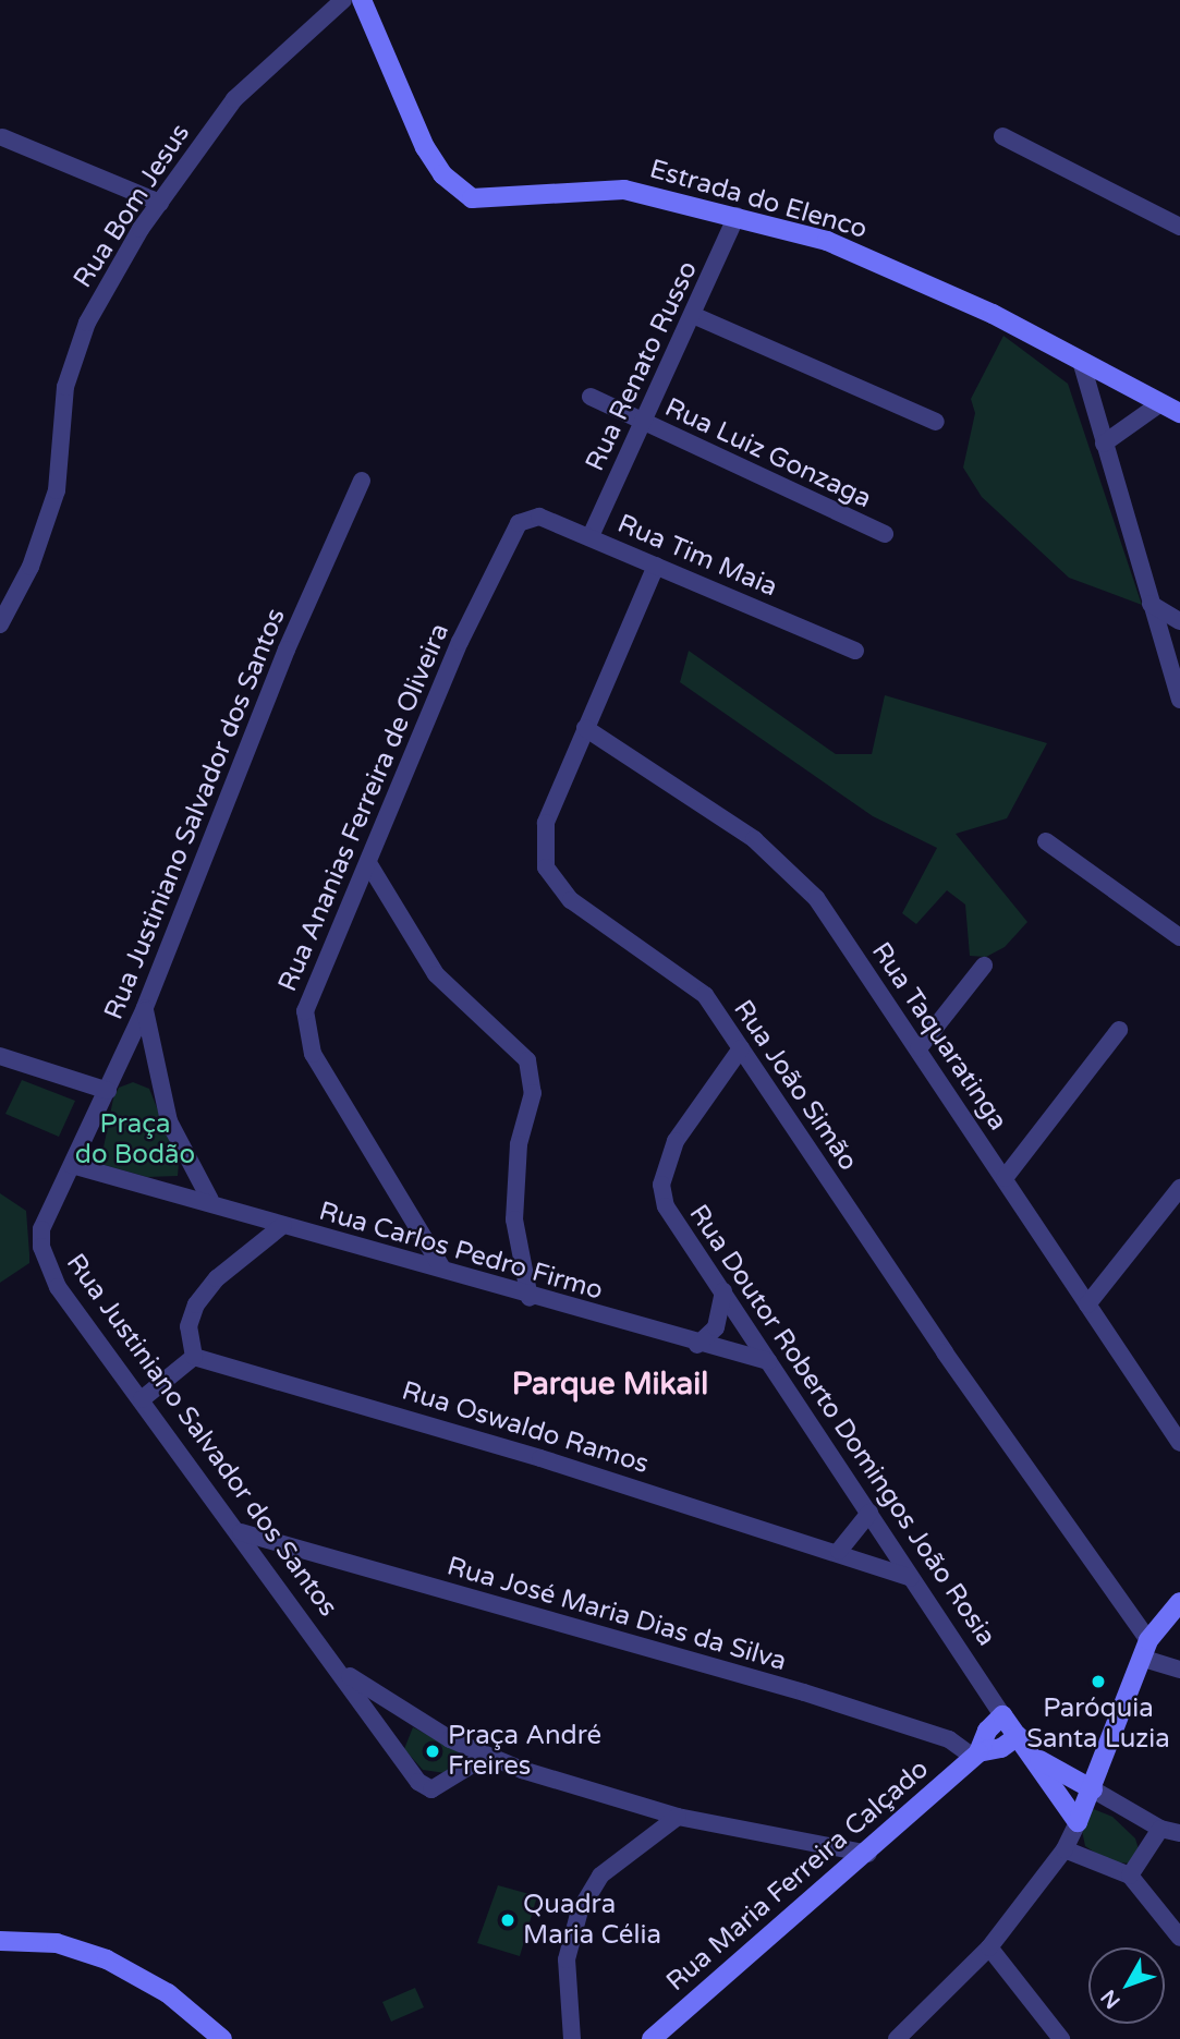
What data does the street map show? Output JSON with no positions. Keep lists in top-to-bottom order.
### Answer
{
  "streets": {
    "street": [
      "Estrada do Elenco",
      "Rua Bom Jesus",
      "Rua Renato Russo",
      "Rua Luiz Gonzaga",
      "Rua Tim Maia",
      "Rua Ananias Ferreira de Oliveira",
      "Rua Justiniano Salvador dos Santos",
      "Rua Taquaratinga",
      "Rua João Simão",
      "Rua Carlos Pedro Firmo",
      "Rua Doutor Roberto Domingos João Rosia",
      "Rua Oswaldo Ramos",
      "Rua José Maria Dias da Silva",
      "Rua Maria Ferreira Calçado"
    ]
  },
  "crossings": [
    ["Estrada do Elenco", "Rua Renato Russo"],
    ["Rua Renato Russo", "Rua Luiz Gonzaga"],
    ["Rua Renato Russo", "Rua Tim Maia"],
    ["Rua Tim Maia", "Rua Ananias Ferreira de Oliveira"],
    ["Rua Tim Maia", "Rua João Simão"],
    ["Rua Ananias Ferreira de Oliveira", "Rua Carlos Pedro Firmo"],
    ["Rua Justiniano Salvador dos Santos", "Rua Carlos Pedro Firmo"],
    ["Rua Justiniano Salvador dos Santos", "Rua José Maria Dias da Silva"],
    ["Rua Taquaratinga", "Rua João Simão"],
    ["Rua João Simão", "Rua Doutor Roberto Domingos João Rosia"],
    ["Rua Carlos Pedro Firmo", "Rua Doutor Roberto Domingos João Rosia"],
    ["Rua Doutor Roberto Domingos João Rosia", "Rua Oswaldo Ramos"],
    ["Rua José Maria Dias da Silva", "Rua Maria Ferreira Calçado"]
  ],
  "districts": ["Parque Mikail"],
  "parks": ["Praça do Bodão"],
  "places": ["Paróquia Santa Luzia", "Praça André Freires", "Quadra Maria Célia"],
  "north": "bottom left"
}
